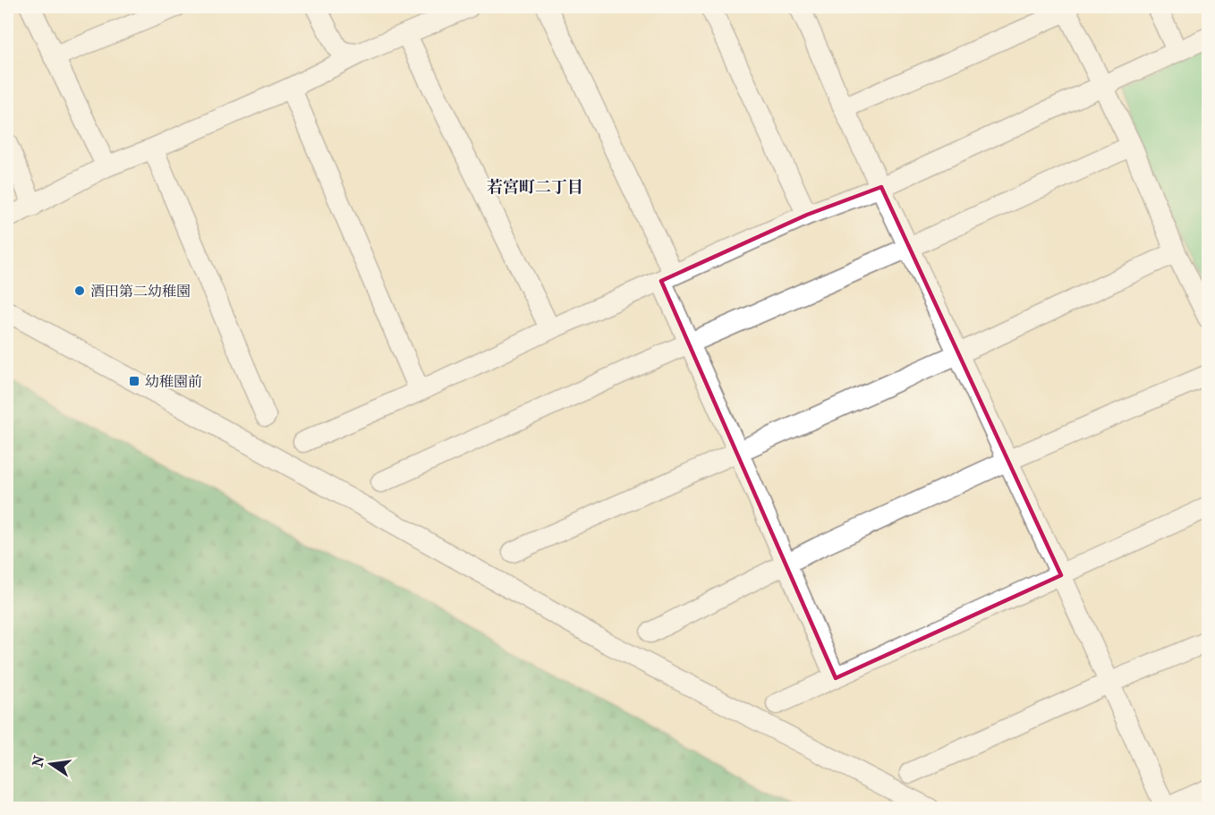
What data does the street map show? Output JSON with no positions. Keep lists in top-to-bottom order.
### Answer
{
  "districts": ["若宮町二丁目"],
  "places": {
    "other": ["酒田第二幼稚園"],
    "transit": ["幼稚園前"]
  },
  "north": "left"
}
